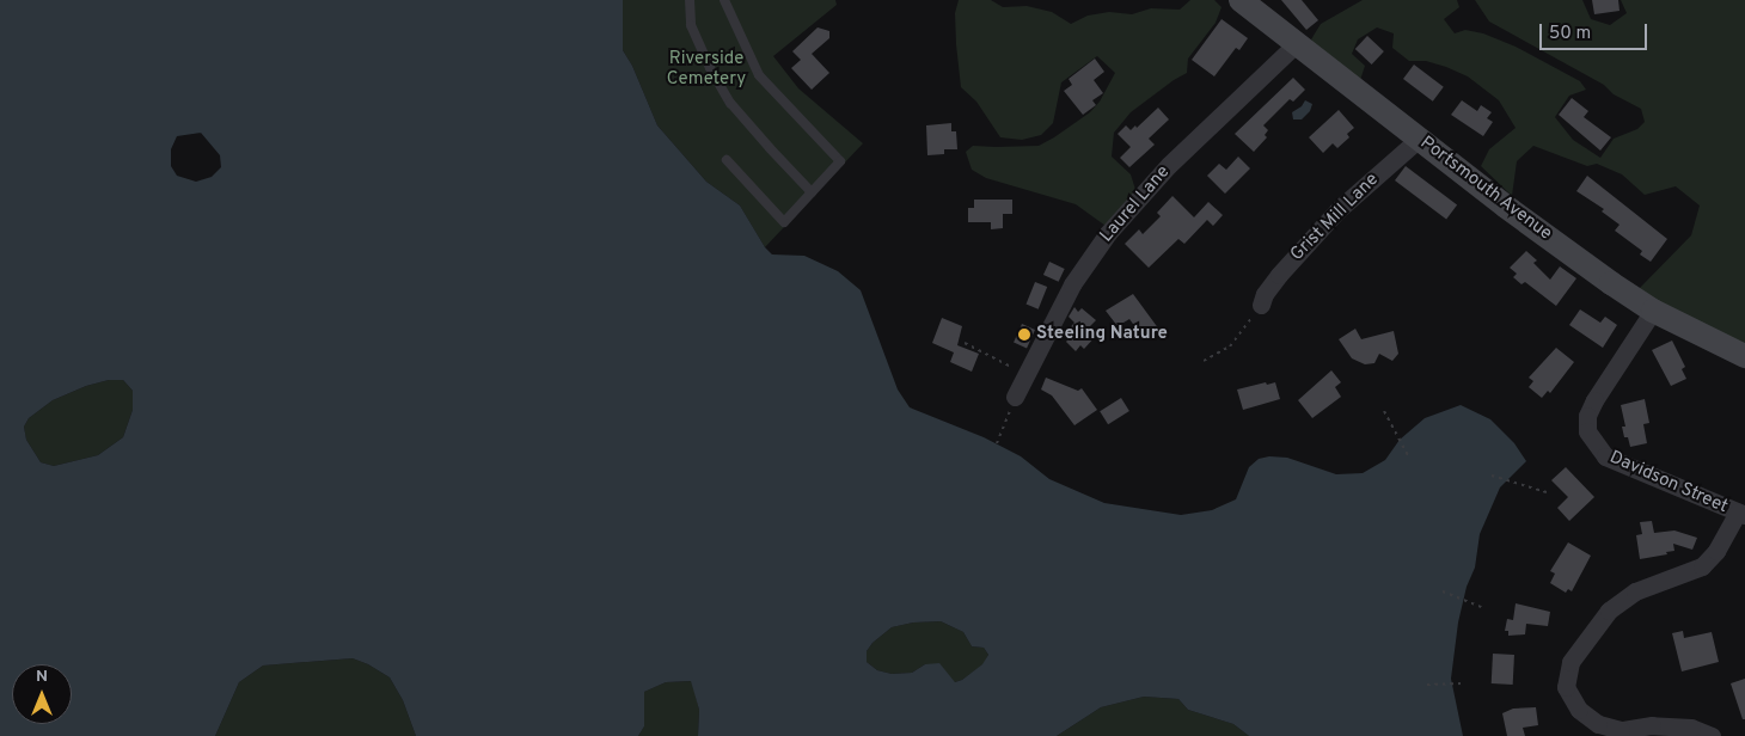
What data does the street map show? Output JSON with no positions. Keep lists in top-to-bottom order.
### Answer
{
  "streets": {
    "main road": ["Portsmouth Avenue"],
    "street": ["Laurel Lane", "Grist Mill Lane", "Davidson Street"]
  },
  "crossings": [
    ["Portsmouth Avenue", "Laurel Lane"],
    ["Portsmouth Avenue", "Grist Mill Lane"],
    ["Portsmouth Avenue", "Davidson Street"]
  ],
  "parks": ["Riverside Cemetery"],
  "places": ["Steeling Nature"],
  "scale_bar": "50 m",
  "north": "top"
}
